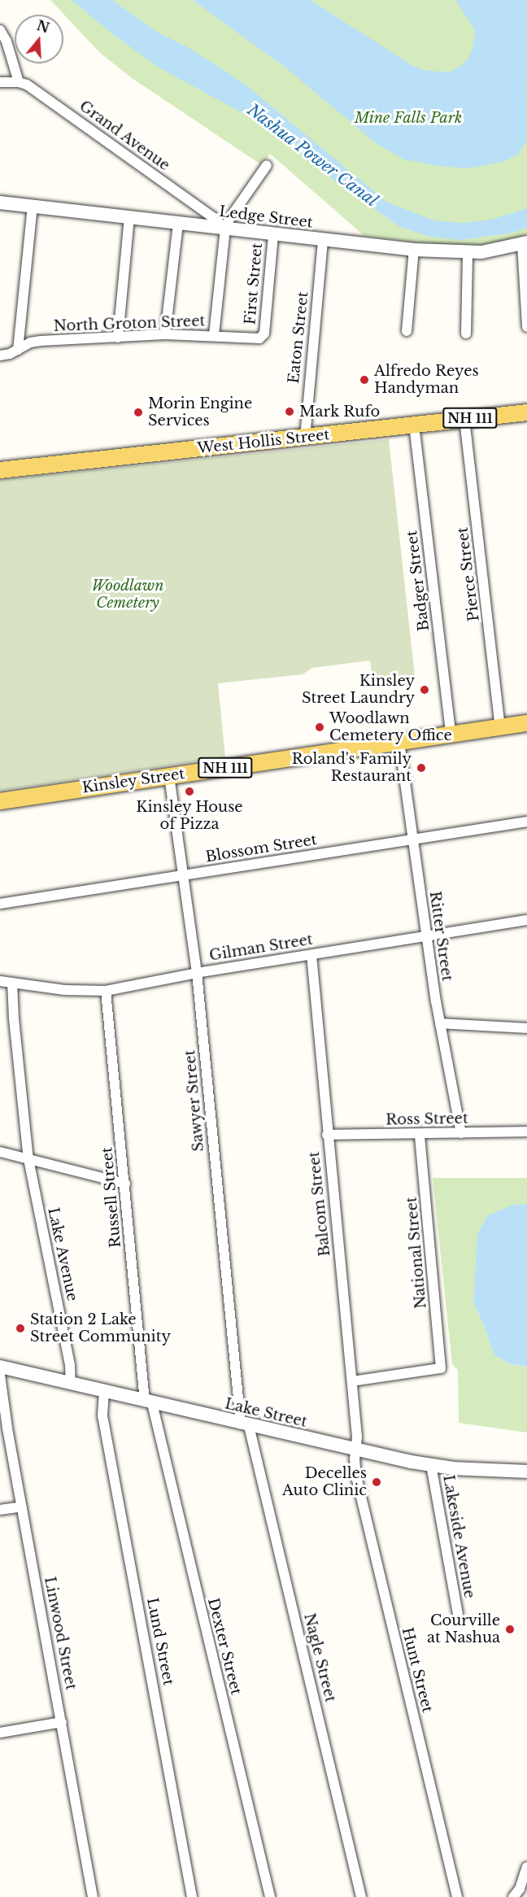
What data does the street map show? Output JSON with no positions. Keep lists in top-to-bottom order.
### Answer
{
  "streets": {
    "main road": ["NH 111", "West Hollis Street", "Kinsley Street"],
    "street": [
      "Grand Avenue",
      "Ledge Street",
      "First Street",
      "North Groton Street",
      "Eaton Street",
      "Pierce Street",
      "Badger Street",
      "Blossom Street",
      "Ritter Street",
      "Gilman Street",
      "Sawyer Street",
      "Ross Street",
      "Russell Street",
      "Balcom Street",
      "National Street",
      "Lake Avenue",
      "Lake Street",
      "Lakeside Avenue",
      "Linwood Street",
      "Lund Street",
      "Dexter Street",
      "Nagle Street",
      "Hunt Street"
    ]
  },
  "crossings": [
    ["Grand Avenue", "Ledge Street"],
    ["Ledge Street", "First Street"],
    ["Ledge Street", "Eaton Street"],
    ["First Street", "North Groton Street"],
    ["Eaton Street", "West Hollis Street"],
    ["West Hollis Street", "Pierce Street"],
    ["West Hollis Street", "Badger Street"],
    ["Pierce Street", "Kinsley Street"],
    ["Badger Street", "Kinsley Street"],
    ["Kinsley Street", "Ritter Street"],
    ["Kinsley Street", "Sawyer Street"],
    ["Blossom Street", "Ritter Street"],
    ["Blossom Street", "Sawyer Street"],
    ["Ritter Street", "Gilman Street"],
    ["Ritter Street", "Ross Street"],
    ["Gilman Street", "Sawyer Street"],
    ["Gilman Street", "Russell Street"],
    ["Gilman Street", "Balcom Street"],
    ["Gilman Street", "Lake Avenue"],
    ["Sawyer Street", "Lake Street"],
    ["Sawyer Street", "Nagle Street"],
    ["Ross Street", "Balcom Street"],
    ["Ross Street", "National Street"],
    ["Russell Street", "Lake Street"],
    ["Russell Street", "Dexter Street"],
    ["Balcom Street", "National Street"],
    ["Balcom Street", "Lake Street"],
    ["Balcom Street", "Hunt Street"],
    ["Lake Avenue", "Lake Street"],
    ["Lake Street", "Lakeside Avenue"],
    ["Lake Street", "Lund Street"],
    ["Lake Street", "Dexter Street"],
    ["Lake Street", "Nagle Street"],
    ["Lake Street", "Hunt Street"]
  ],
  "water": ["Nashua Power Canal"],
  "parks": ["Mine Falls Park", "Woodlawn Cemetery"],
  "places": [
    "Alfredo Reyes Handyman",
    "Mark Rufo",
    "Morin Engine Services",
    "Kinsley Street Laundry",
    "Woodlawn Cemetery Office",
    "Roland's Family Restaurant",
    "Kinsley House of Pizza",
    "Station 2 Lake Street Community",
    "Decelles Auto Clinic",
    "Courville at Nashua"
  ],
  "north": "top"
}
